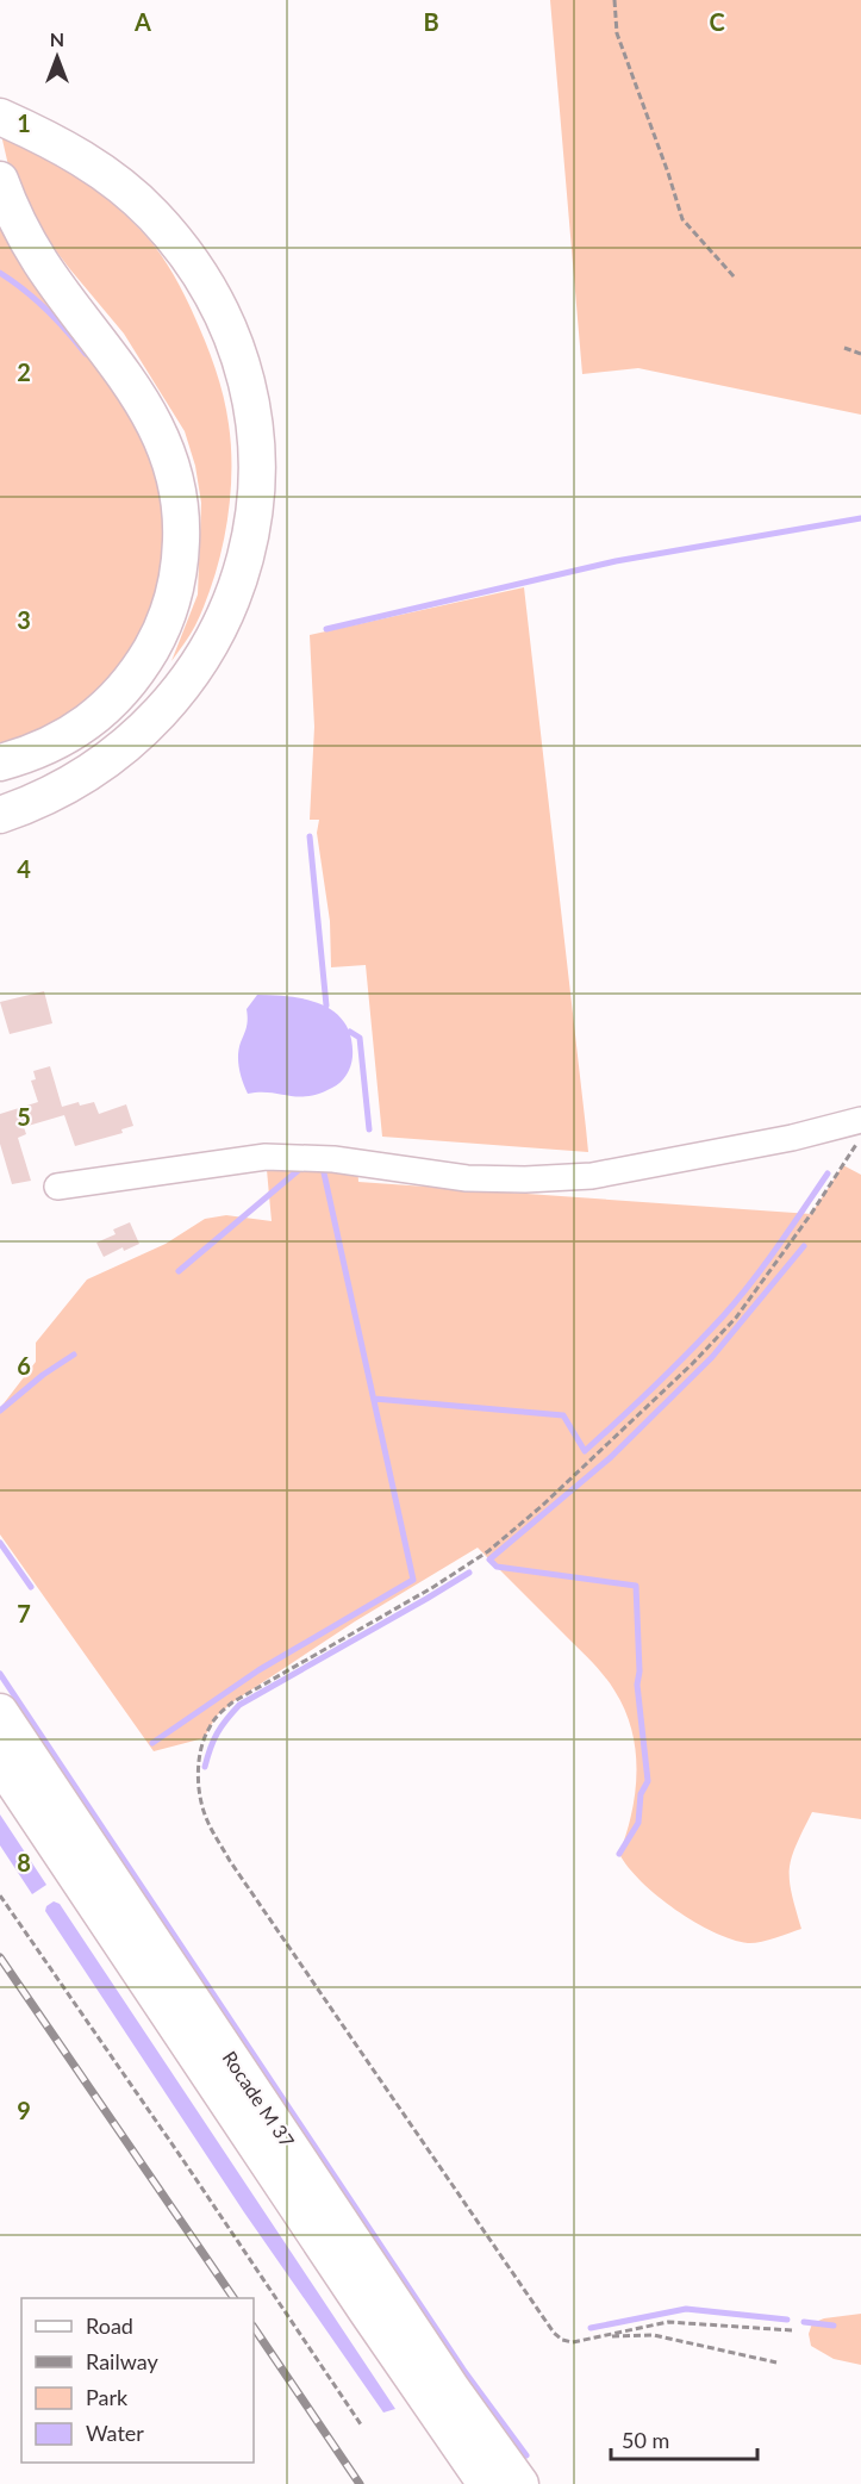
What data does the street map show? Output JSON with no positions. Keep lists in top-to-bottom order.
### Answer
{
  "streets": {
    "highway": ["Rocade M 37"]
  },
  "legend": [
    "Road",
    "Railway",
    "Park",
    "Water"
  ],
  "scale_bar": "50 m",
  "north": "top",
  "grid": {
    "columns": ["A", "B", "C"],
    "rows": [
      "1",
      "2",
      "3",
      "4",
      "5",
      "6",
      "7",
      "8",
      "9"
    ]
  }
}
